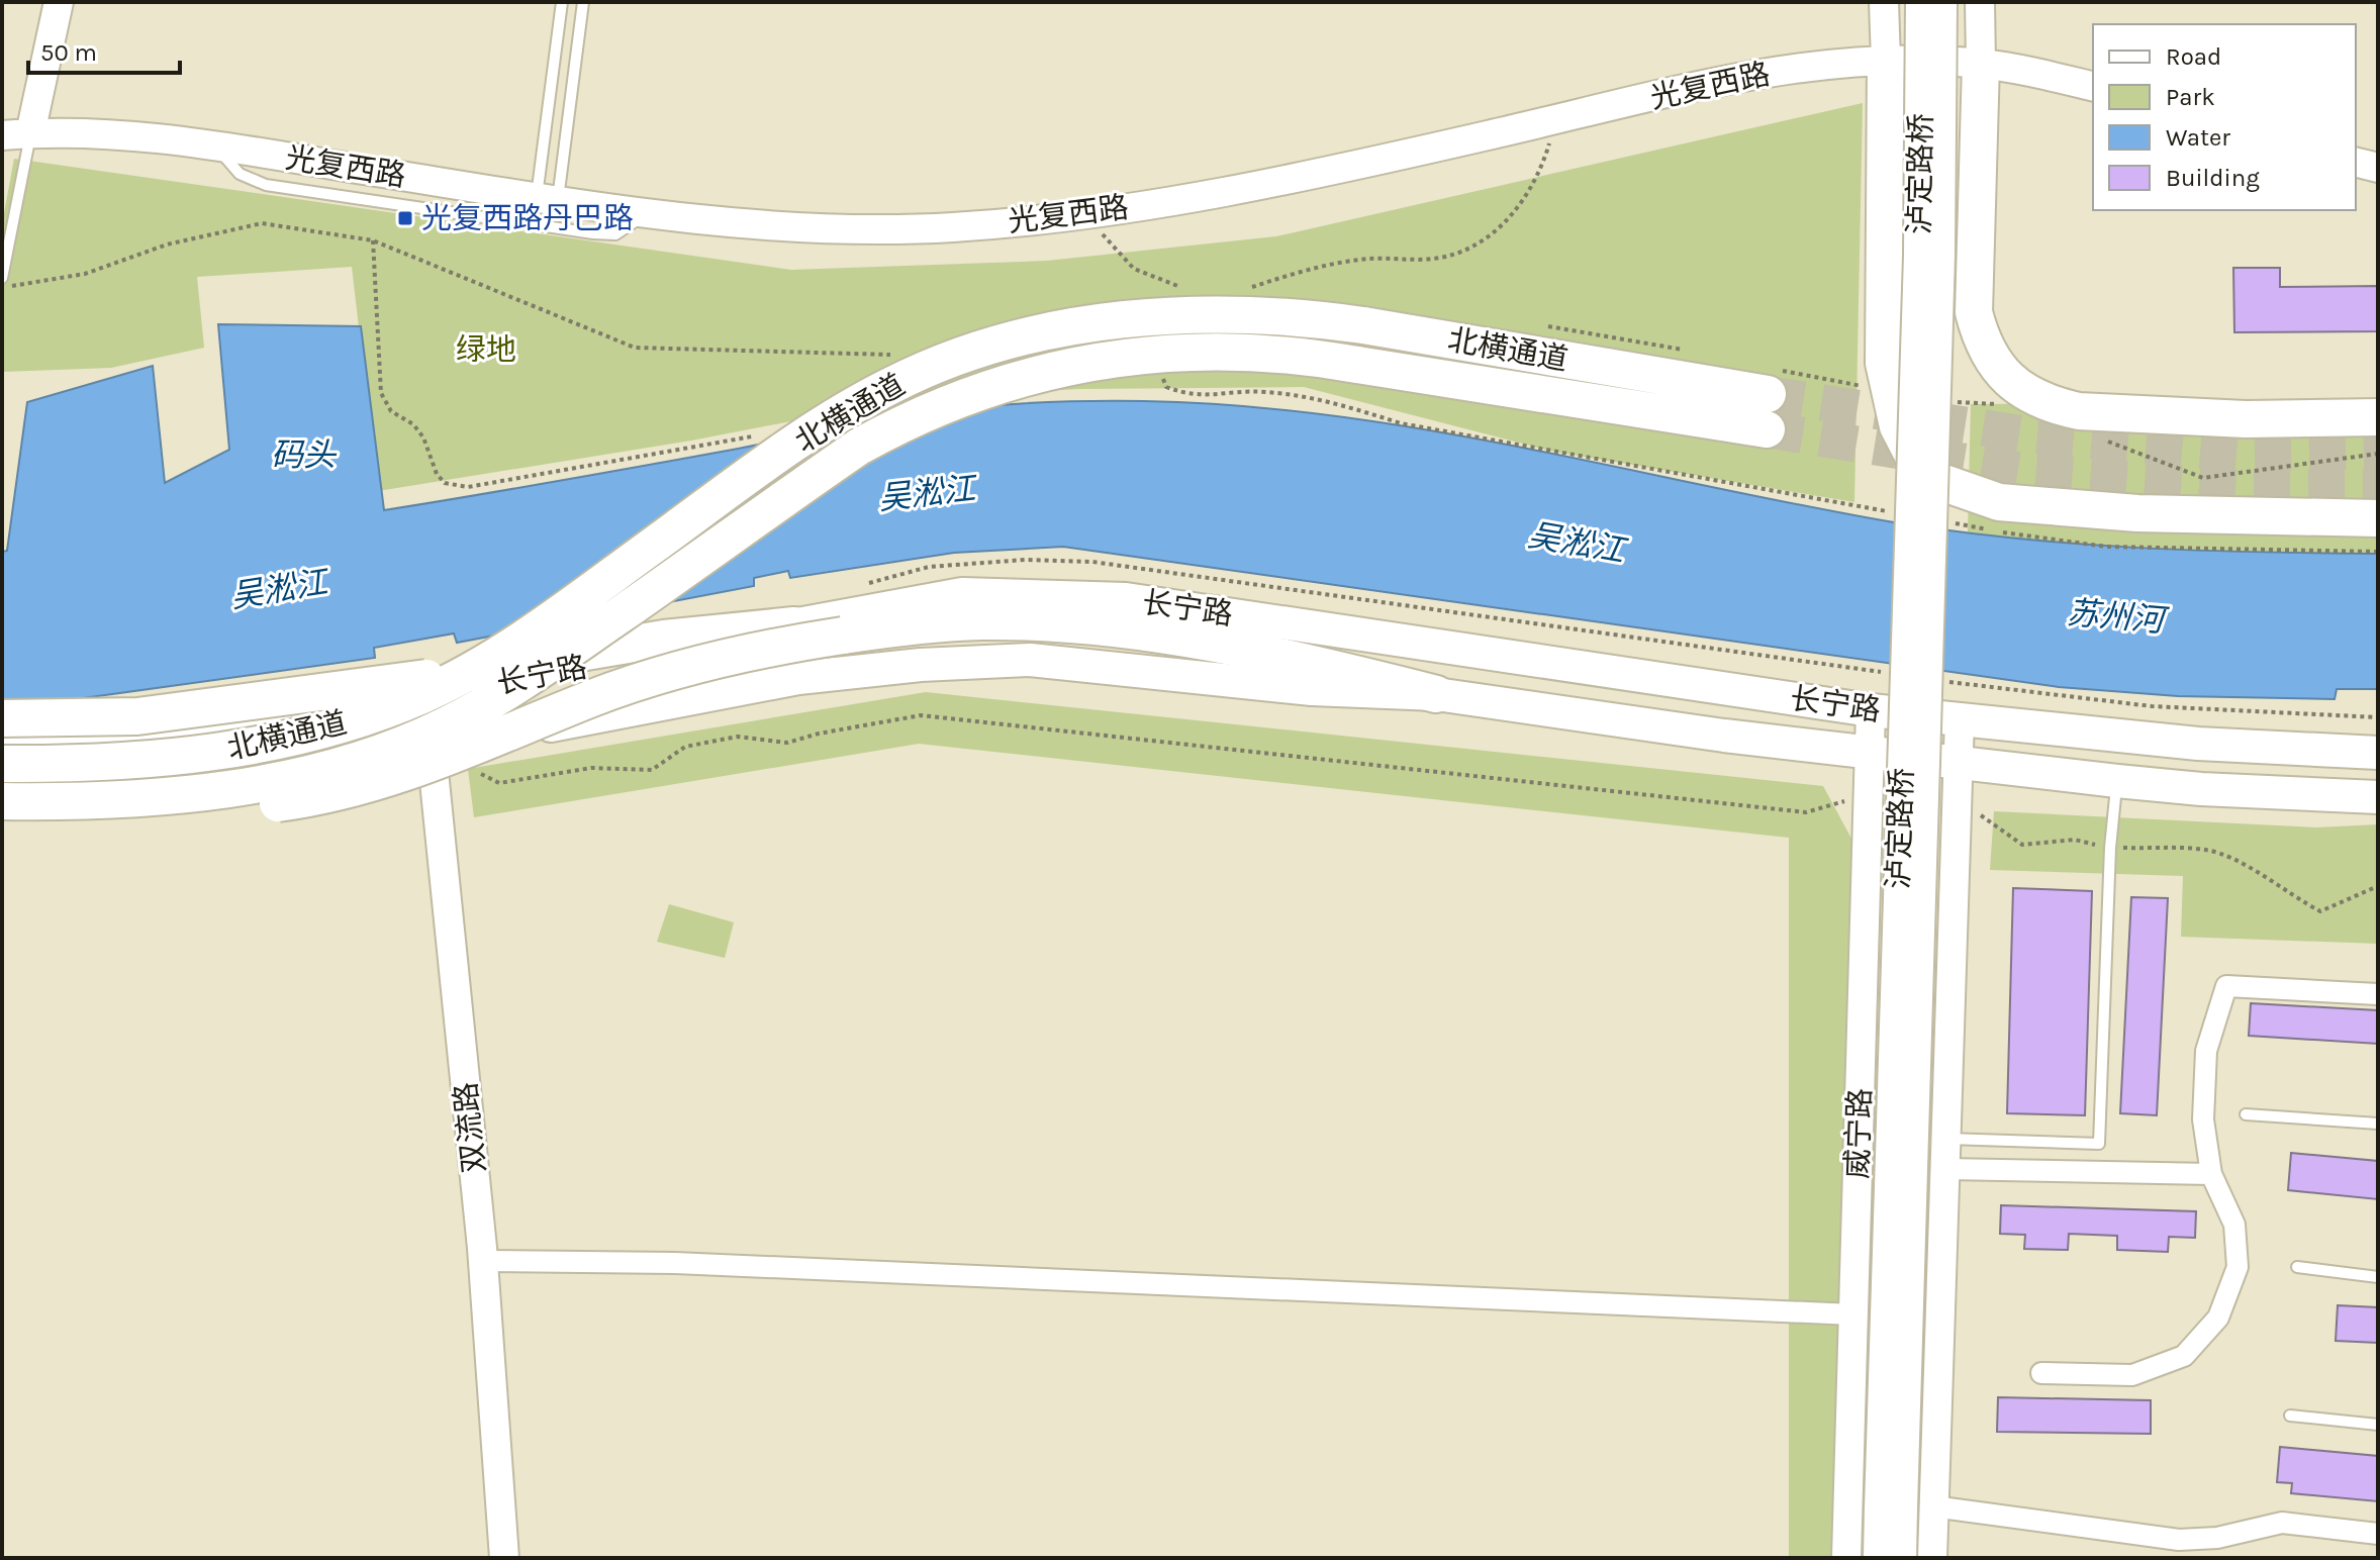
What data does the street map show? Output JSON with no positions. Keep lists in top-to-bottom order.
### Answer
{
  "streets": {
    "highway": ["北横通道"],
    "main road": [
      "光复西路",
      "泸定路桥",
      "长宁路",
      "双流路",
      "威宁路"
    ]
  },
  "crossings": [
    ["北横通道", "长宁路"],
    ["长宁路", "双流路"],
    ["长宁路", "威宁路"]
  ],
  "water": ["码头", "吴淞江", "苏州河"],
  "parks": ["绿地"],
  "places": {
    "transit": ["光复西路丹巴路"]
  },
  "legend": [
    "Road",
    "Park",
    "Water",
    "Building"
  ],
  "scale_bar": "50 m"
}
